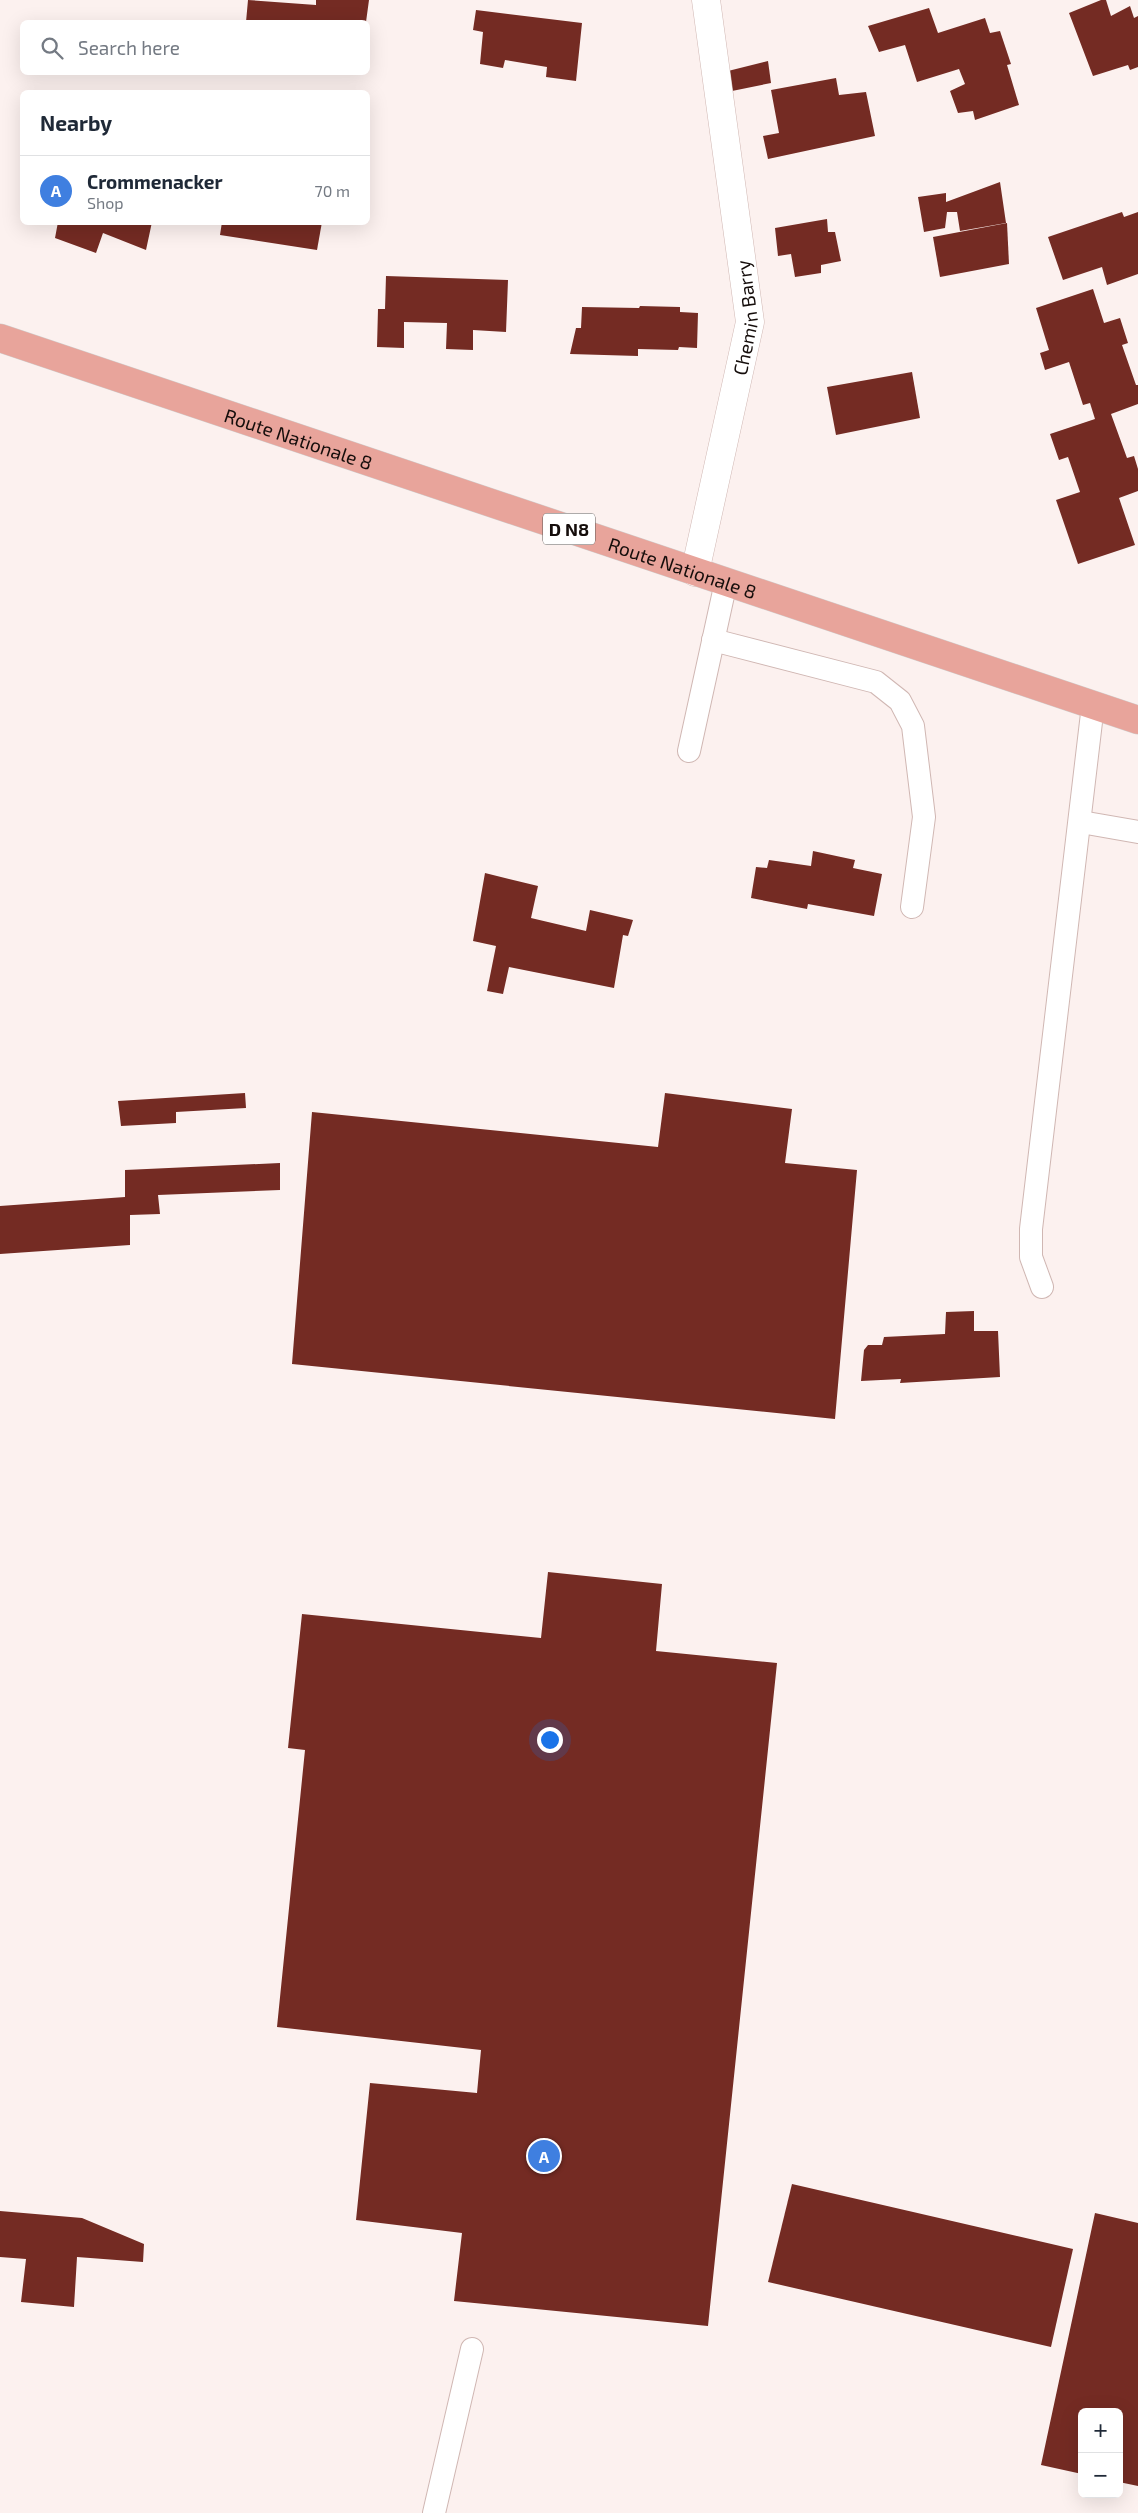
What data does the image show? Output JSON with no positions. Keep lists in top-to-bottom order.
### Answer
{
  "streets": {
    "main road": ["Route Nationale 8", "D N8"],
    "street": ["Chemin Barry"]
  },
  "crossings": [
    ["Chemin Barry", "Route Nationale 8"]
  ],
  "page": {
    "search": "Search here",
    "heading": "Nearby",
    "list": [
      {
        "mark": "A",
        "name": "Crommenacker",
        "note": "Shop",
        "value": "70 m"
      }
    ],
    "pins": "A",
    "map_buttons": ["+", "−"]
  }
}
